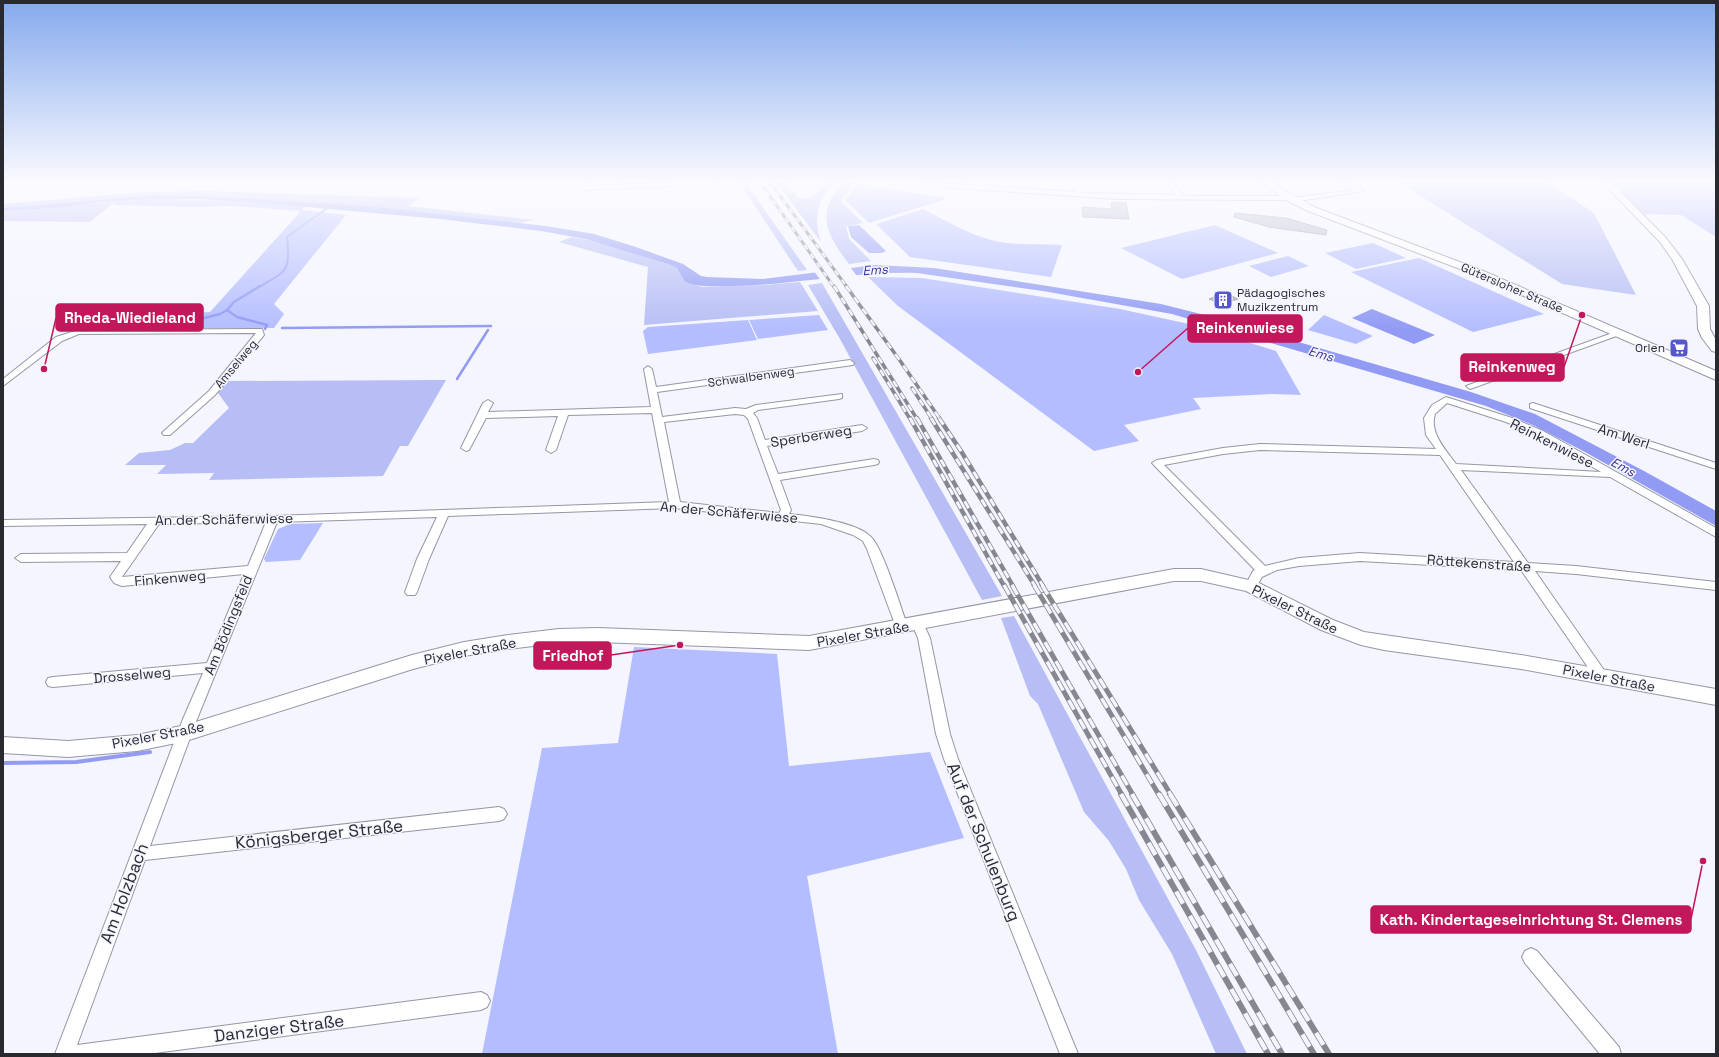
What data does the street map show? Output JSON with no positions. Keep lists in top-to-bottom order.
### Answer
{
  "streets": {
    "main road": ["Gütersloher Straße", "Pixeler Straße"],
    "street": [
      "Amselweg",
      "Schwalbenweg",
      "Sperberweg",
      "Am Werl",
      "Reinkenwiese",
      "An der Schäferwiese",
      "Röttekenstraße",
      "Finkenweg",
      "Am Bödingsfeld",
      "Drosselweg",
      "Königsberger Straße",
      "Auf der Schulenburg",
      "Am Holzbach",
      "Danziger Straße"
    ]
  },
  "crossings": [
    ["Sperberweg", "An der Schäferwiese"],
    ["An der Schäferwiese", "Finkenweg"],
    ["An der Schäferwiese", "Pixeler Straße"],
    ["An der Schäferwiese", "Am Bödingsfeld"],
    ["An der Schäferwiese", "Auf der Schulenburg"],
    ["Finkenweg", "Am Bödingsfeld"],
    ["Pixeler Straße", "Am Bödingsfeld"],
    ["Pixeler Straße", "Auf der Schulenburg"],
    ["Pixeler Straße", "Am Holzbach"],
    ["Am Bödingsfeld", "Drosselweg"],
    ["Am Bödingsfeld", "Am Holzbach"],
    ["Königsberger Straße", "Am Holzbach"]
  ],
  "water": ["Ems"],
  "places": {
    "building": ["Pädagogisches Muzikzentrum"],
    "other": [
      "Reinkenweg",
      "Rheda-Wiedieland",
      "Reinkenwiese",
      "Friedhof",
      "Kath. Kindertageseinrichtung St. Clemens"
    ],
    "supermarket": ["Orlen"]
  }
}
